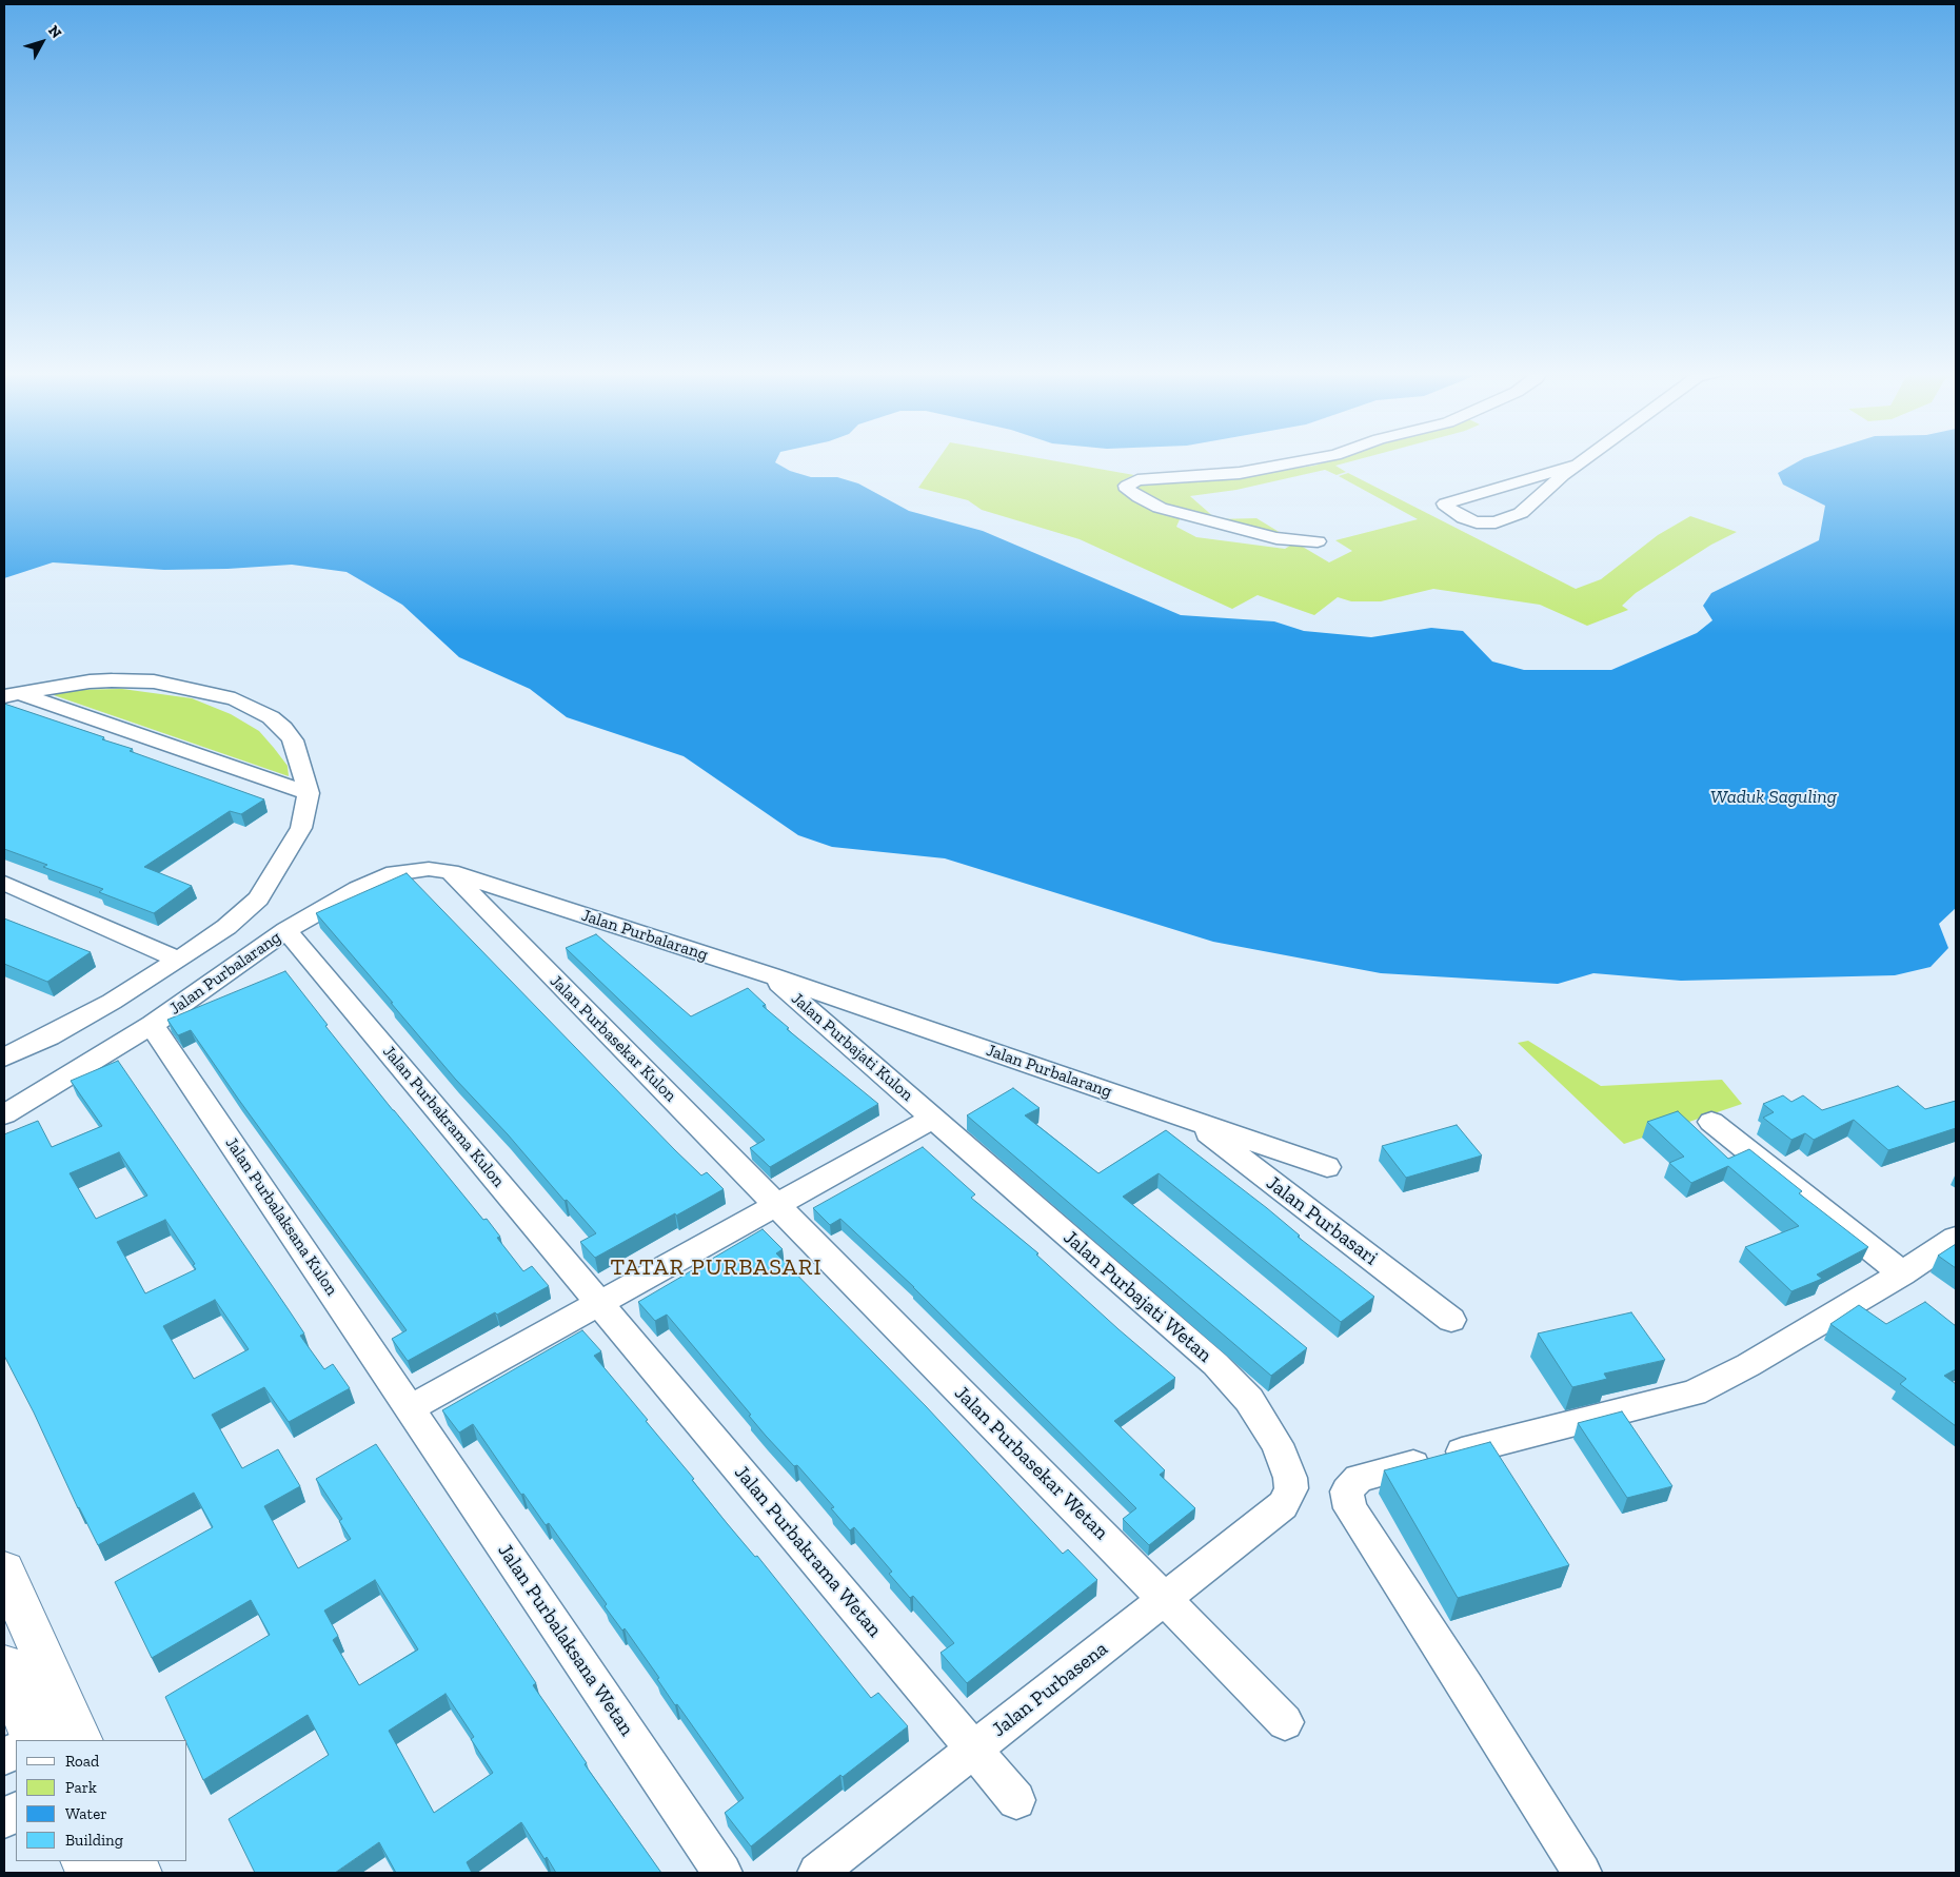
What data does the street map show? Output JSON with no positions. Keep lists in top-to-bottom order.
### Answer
{
  "streets": {
    "street": [
      "Jalan Purbalarang",
      "Jalan Purbasekar Kulon",
      "Jalan Purbajati Kulon",
      "Jalan Purbakrama Kulon",
      "Jalan Purbalaksana Kulon",
      "Jalan Purbasari",
      "Jalan Purbajati Wetan",
      "Jalan Purbasekar Wetan",
      "Jalan Purbakrama Wetan",
      "Jalan Purbalaksana Wetan",
      "Jalan Purbasena"
    ]
  },
  "crossings": [
    ["Jalan Purbalarang", "Jalan Purbasekar Kulon"],
    ["Jalan Purbalarang", "Jalan Purbajati Kulon"],
    ["Jalan Purbalarang", "Jalan Purbakrama Kulon"],
    ["Jalan Purbalarang", "Jalan Purbalaksana Kulon"],
    ["Jalan Purbalarang", "Jalan Purbasari"],
    ["Jalan Purbasekar Kulon", "Jalan Purbasekar Wetan"],
    ["Jalan Purbajati Kulon", "Jalan Purbajati Wetan"],
    ["Jalan Purbakrama Kulon", "Jalan Purbakrama Wetan"],
    ["Jalan Purbalaksana Kulon", "Jalan Purbalaksana Wetan"],
    ["Jalan Purbajati Wetan", "Jalan Purbasena"],
    ["Jalan Purbasekar Wetan", "Jalan Purbasena"],
    ["Jalan Purbakrama Wetan", "Jalan Purbasena"]
  ],
  "districts": ["TATAR PURBASARI"],
  "water": ["Waduk Saguling"],
  "legend": [
    "Road",
    "Park",
    "Water",
    "Building"
  ],
  "north": "top right"
}
